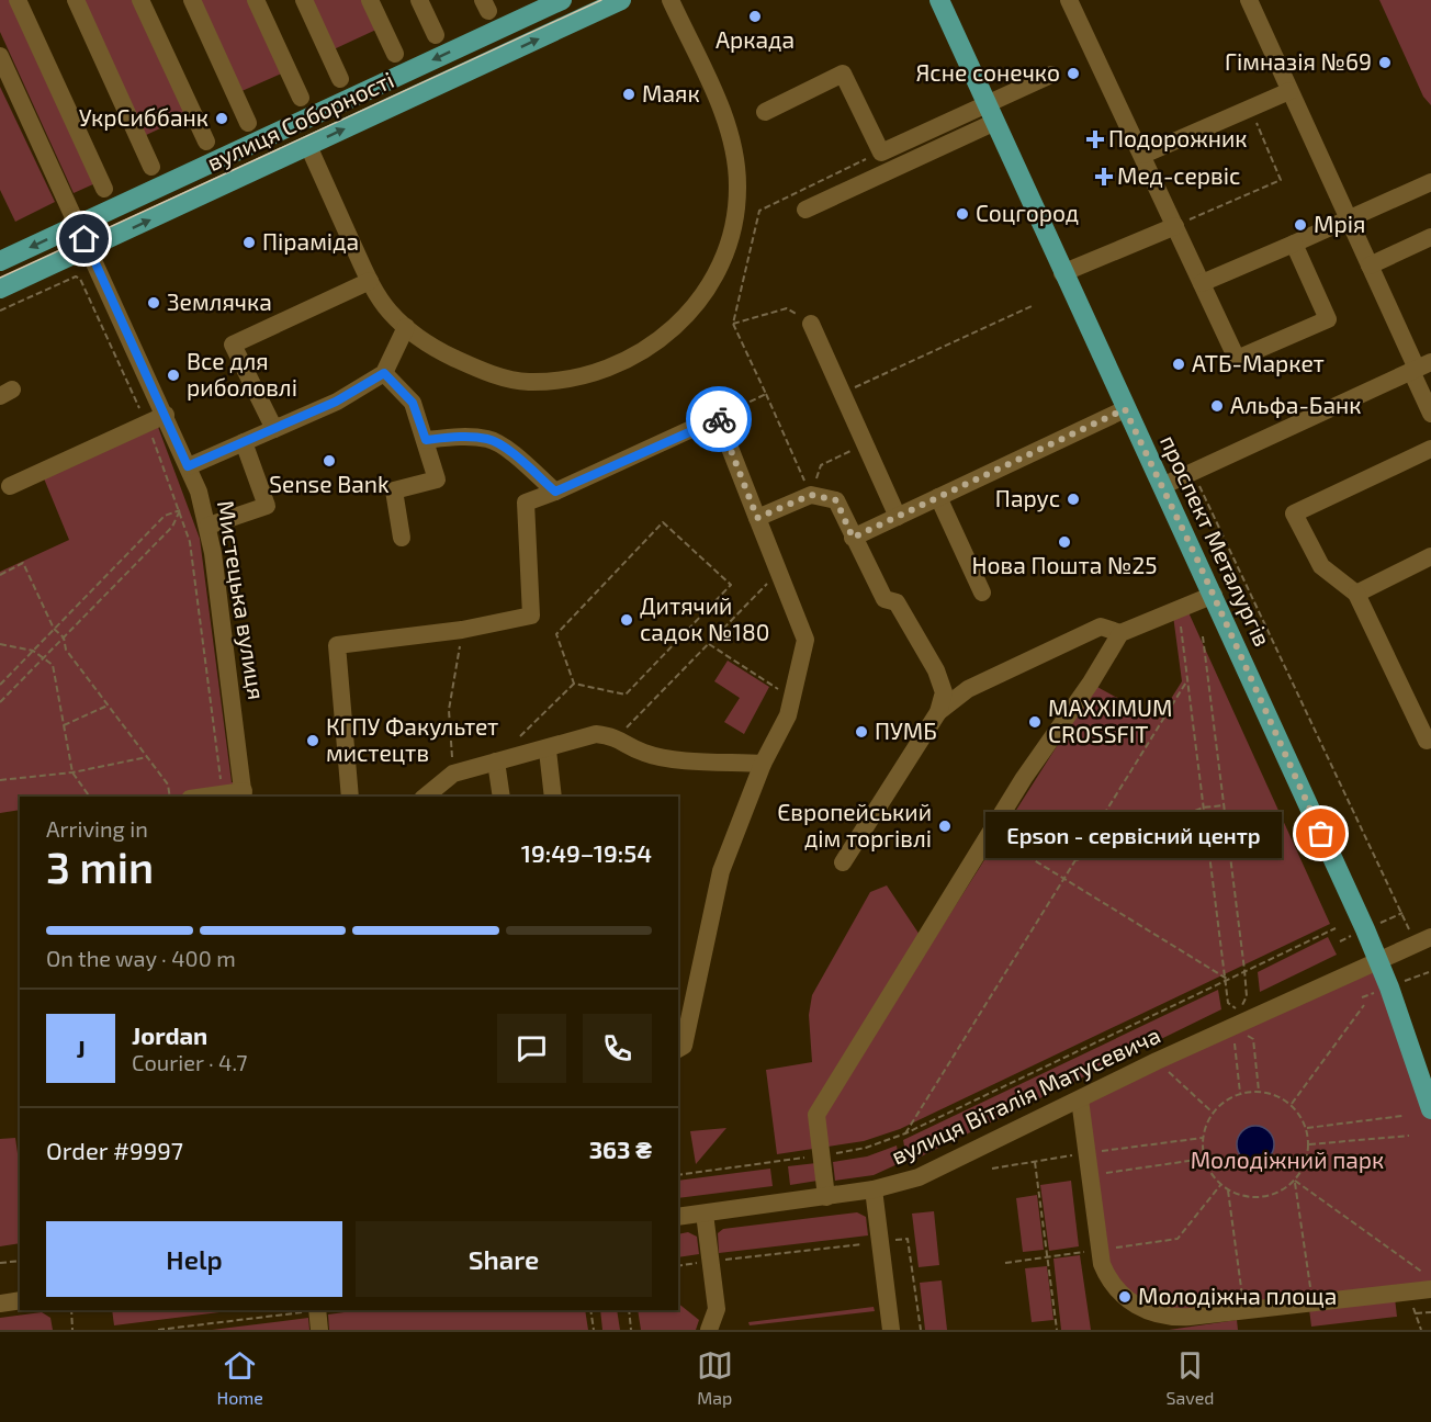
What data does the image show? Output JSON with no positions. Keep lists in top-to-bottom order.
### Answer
{
  "streets": {
    "main road": ["вулиця Соборності", "проспект Металургів"],
    "street": ["Мистецька вулиця", "вулиця Віталія Матусевича"]
  },
  "crossings": [
    ["вулиця Соборності", "Мистецька вулиця"],
    ["проспект Металургів", "вулиця Віталія Матусевича"]
  ],
  "parks": ["Молодіжний парк"],
  "places": {
    "other": [
      "Аркада",
      "Гімназія №69",
      "Ясне сонечко",
      "Маяк",
      "УкрСиббанк",
      "Соцгород",
      "Мрія",
      "Піраміда",
      "Землячка",
      "АТБ-Маркет",
      "Все для риболовлі",
      "Альфа-Банк",
      "Sense Bank",
      "Парус",
      "Нова Пошта №25",
      "Дитячий садок №180",
      "MAXXIMUM CROSSFIT",
      "ПУМБ",
      "КГПУ Факультет мистецтв",
      "Європейський дім торгівлі",
      "Epson - сервісний центр",
      "Молодіжна площа"
    ],
    "health": ["Подорожник", "Мед-сервіс"]
  },
  "page": {
    "heading": ["3 min", "Arriving in", "19:49–19:54"],
    "panel": [
      "Jordan",
      "Courier · 4.7",
      "Order #9997",
      "363 ₴"
    ],
    "bubble": "Epson - сервісний центр",
    "bar": "On the way · 400 m",
    "round": "J",
    "buttons": ["Help", "Share"],
    "tabs": ["Home", "Map", "Saved"]
  }
}
